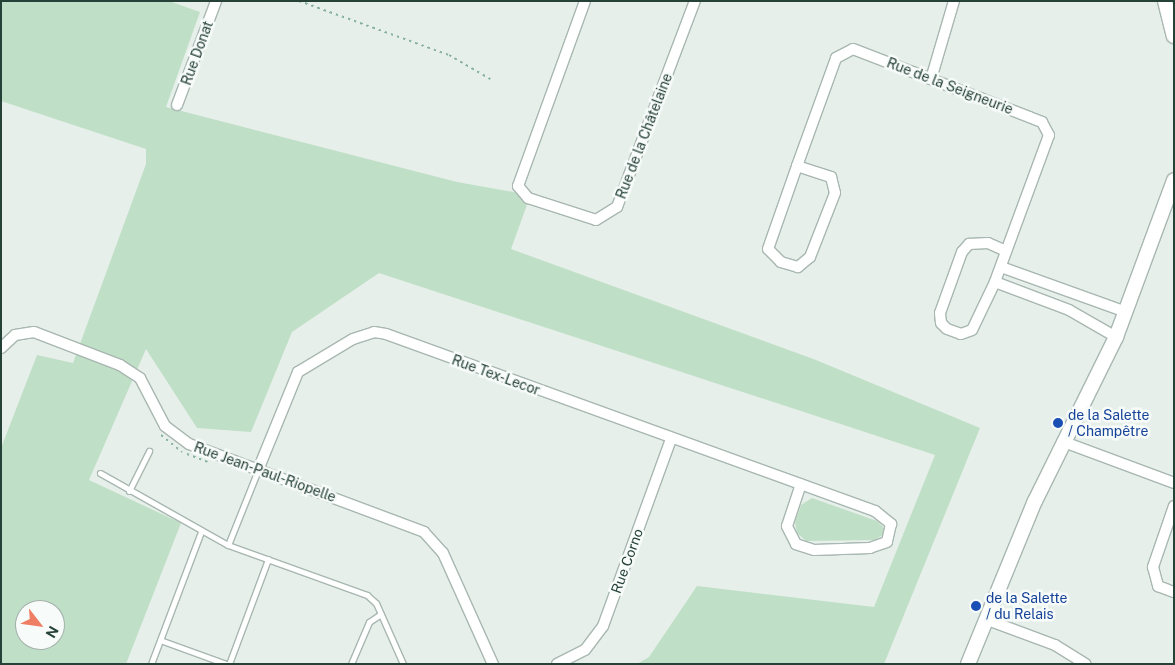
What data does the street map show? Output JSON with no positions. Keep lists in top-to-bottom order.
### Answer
{
  "streets": {
    "street": [
      "Rue Donat",
      "Rue de la Seigneurie",
      "Rue de la Châtelaine",
      "Rue Tex-Lecor",
      "Rue Jean-Paul-Riopelle",
      "Rue Corno"
    ]
  },
  "crossings": [
    ["Rue Tex-Lecor", "Rue Jean-Paul-Riopelle"],
    ["Rue Tex-Lecor", "Rue Corno"]
  ],
  "places": ["de la Salette / Champêtre", "de la Salette / du Relais"],
  "north": "bottom right"
}
